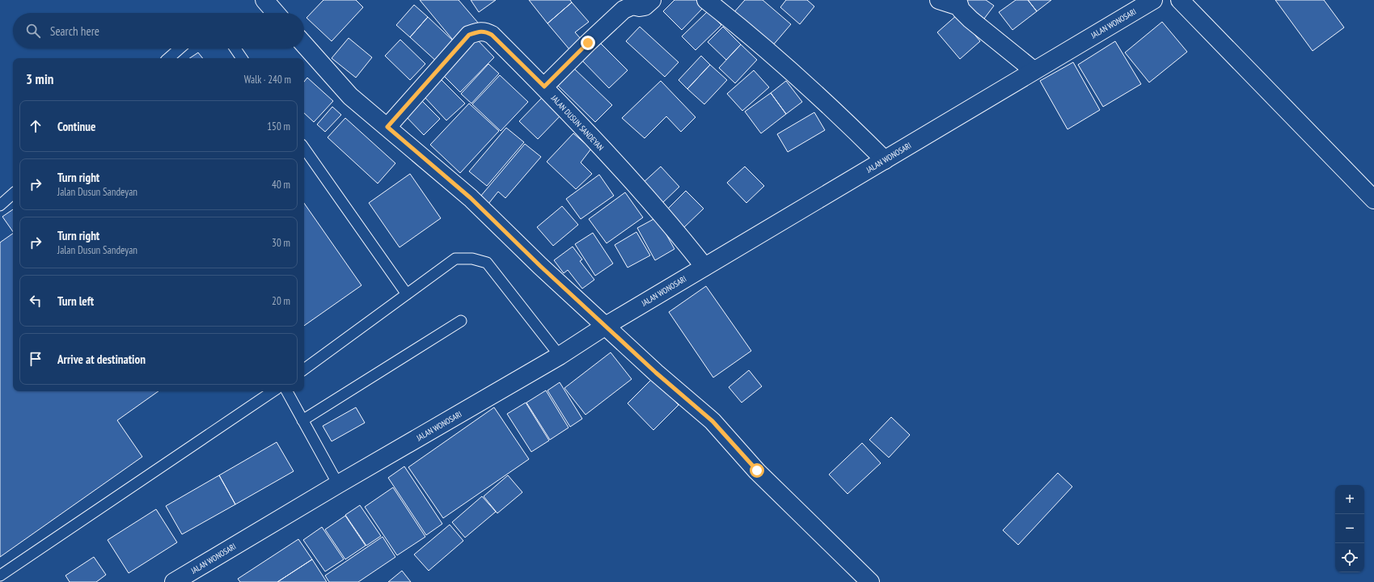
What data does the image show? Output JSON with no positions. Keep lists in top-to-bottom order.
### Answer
{
  "streets": {
    "main road": ["JALAN WONOSARI", "JALAN DUSUN SANDEYAN"]
  },
  "crossings": [
    ["JALAN WONOSARI", "JALAN DUSUN SANDEYAN"]
  ],
  "page": {
    "search": "Search here",
    "heading": ["3 min", "Walk · 240 m"],
    "list": [
      ["Continue", "150 m"],
      ["Turn right", "Jalan Dusun Sandeyan", "40 m"],
      ["Turn right", "Jalan Dusun Sandeyan", "30 m"],
      ["Turn left", "20 m"],
      "Arrive at destination"
    ],
    "map_buttons": ["+", "−"]
  }
}
